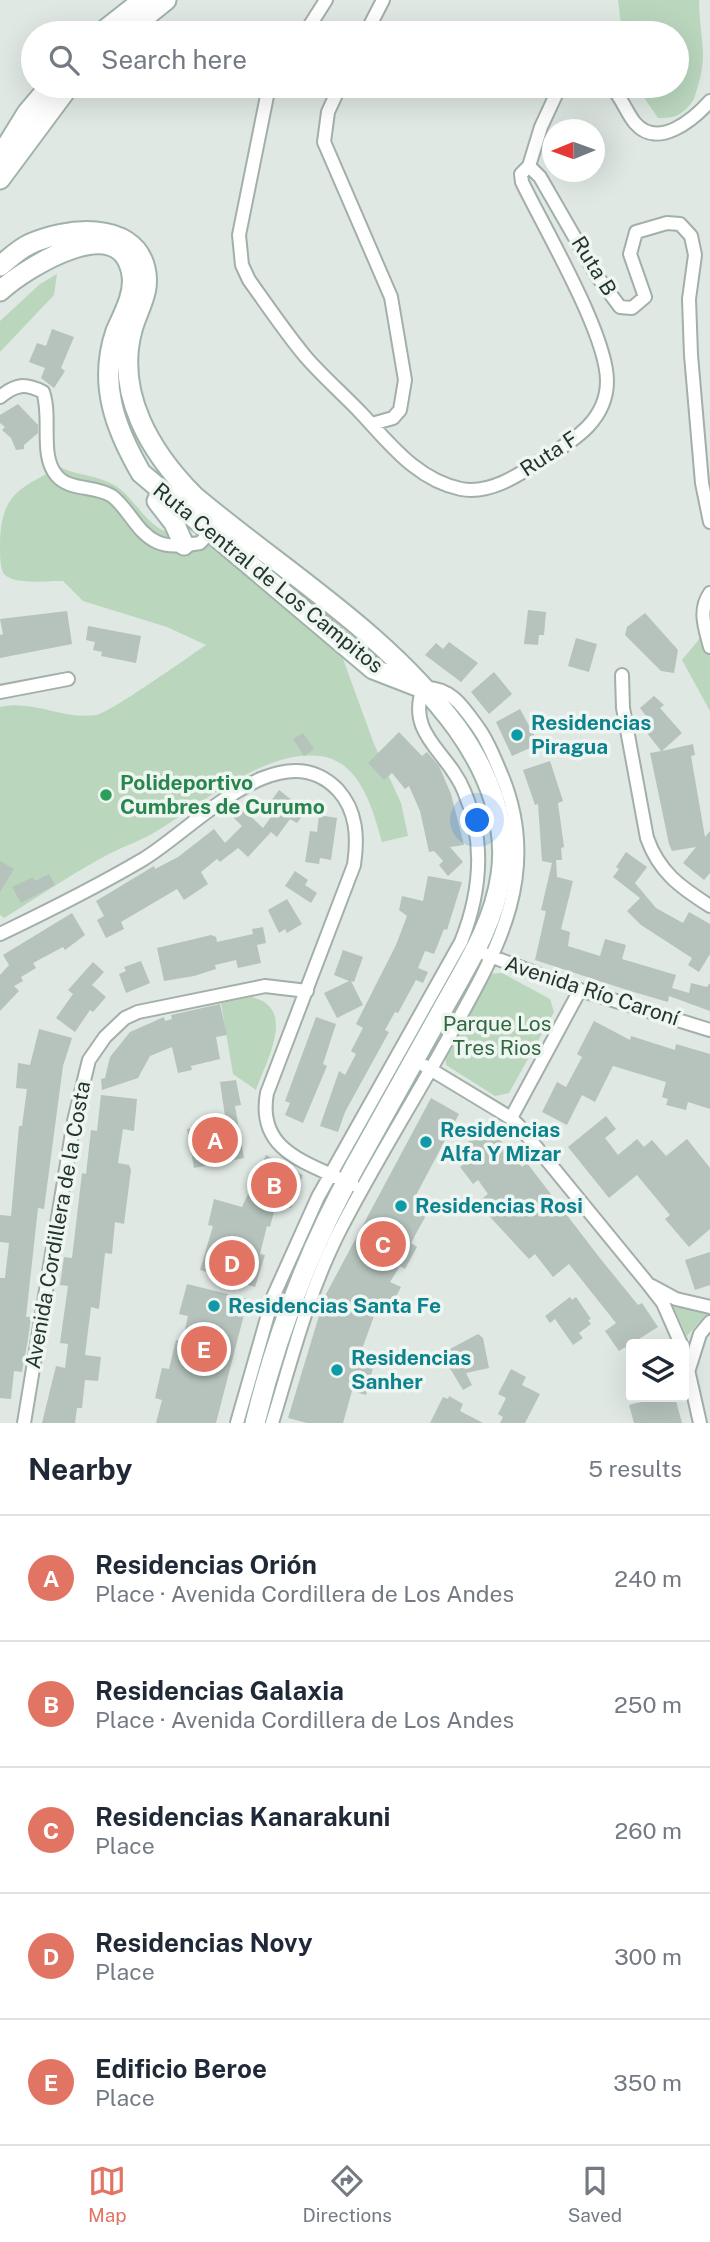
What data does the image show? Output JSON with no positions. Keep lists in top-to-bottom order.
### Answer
{
  "streets": {
    "main road": ["Ruta Central de Los Campitos"],
    "street": [
      "Ruta B",
      "Ruta F",
      "Avenida Río Caroní",
      "Avenida Cordillera de la Costa"
    ]
  },
  "crossings": [
    ["Ruta B", "Ruta F"],
    ["Ruta Central de Los Campitos", "Avenida Río Caroní"]
  ],
  "parks": ["Parque Los Tres Rios"],
  "places": [
    "Residencias Piragua",
    "Polideportivo Cumbres de Curumo",
    "Residencias Alfa Y Mizar",
    "Residencias Rosi",
    "Residencias Santa Fe",
    "Residencias Sanher"
  ],
  "north": "left",
  "page": {
    "search": "Search here",
    "pins": [
      "A",
      "B",
      "C",
      "D",
      "E"
    ],
    "heading": ["Nearby", "5 results"],
    "list": [
      {
        "mark": "A",
        "name": "Residencias Orión",
        "note": "Place · Avenida Cordillera de Los Andes",
        "value": "240 m"
      },
      {
        "mark": "B",
        "name": "Residencias Galaxia",
        "note": "Place · Avenida Cordillera de Los Andes",
        "value": "250 m"
      },
      {
        "mark": "C",
        "name": "Residencias Kanarakuni",
        "note": "Place",
        "value": "260 m"
      },
      {
        "mark": "D",
        "name": "Residencias Novy",
        "note": "Place",
        "value": "300 m"
      },
      {
        "mark": "E",
        "name": "Edificio Beroe",
        "note": "Place",
        "value": "350 m"
      }
    ],
    "nav": ["Map", "Directions", "Saved"]
  }
}
